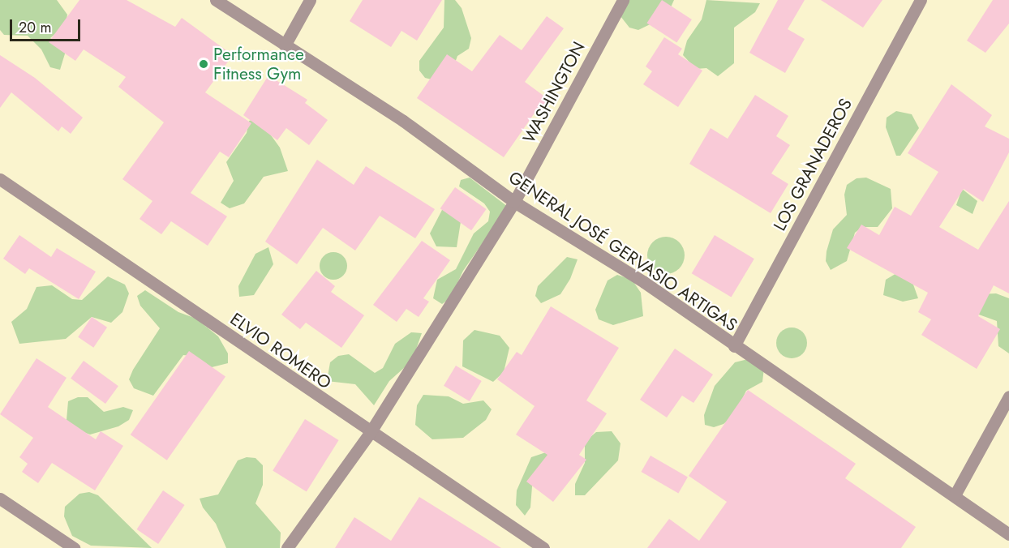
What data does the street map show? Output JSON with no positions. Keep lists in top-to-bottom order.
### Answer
{
  "streets": {
    "street": [
      "WASHINGTON",
      "LOS GRANADEROS",
      "GENERAL JOSÉ GERVASIO ARTIGAS",
      "ELVIO ROMERO"
    ]
  },
  "crossings": [
    ["WASHINGTON", "GENERAL JOSÉ GERVASIO ARTIGAS"],
    ["WASHINGTON", "ELVIO ROMERO"],
    ["LOS GRANADEROS", "GENERAL JOSÉ GERVASIO ARTIGAS"]
  ],
  "places": ["Performance Fitness Gym"],
  "scale_bar": "20 m"
}
